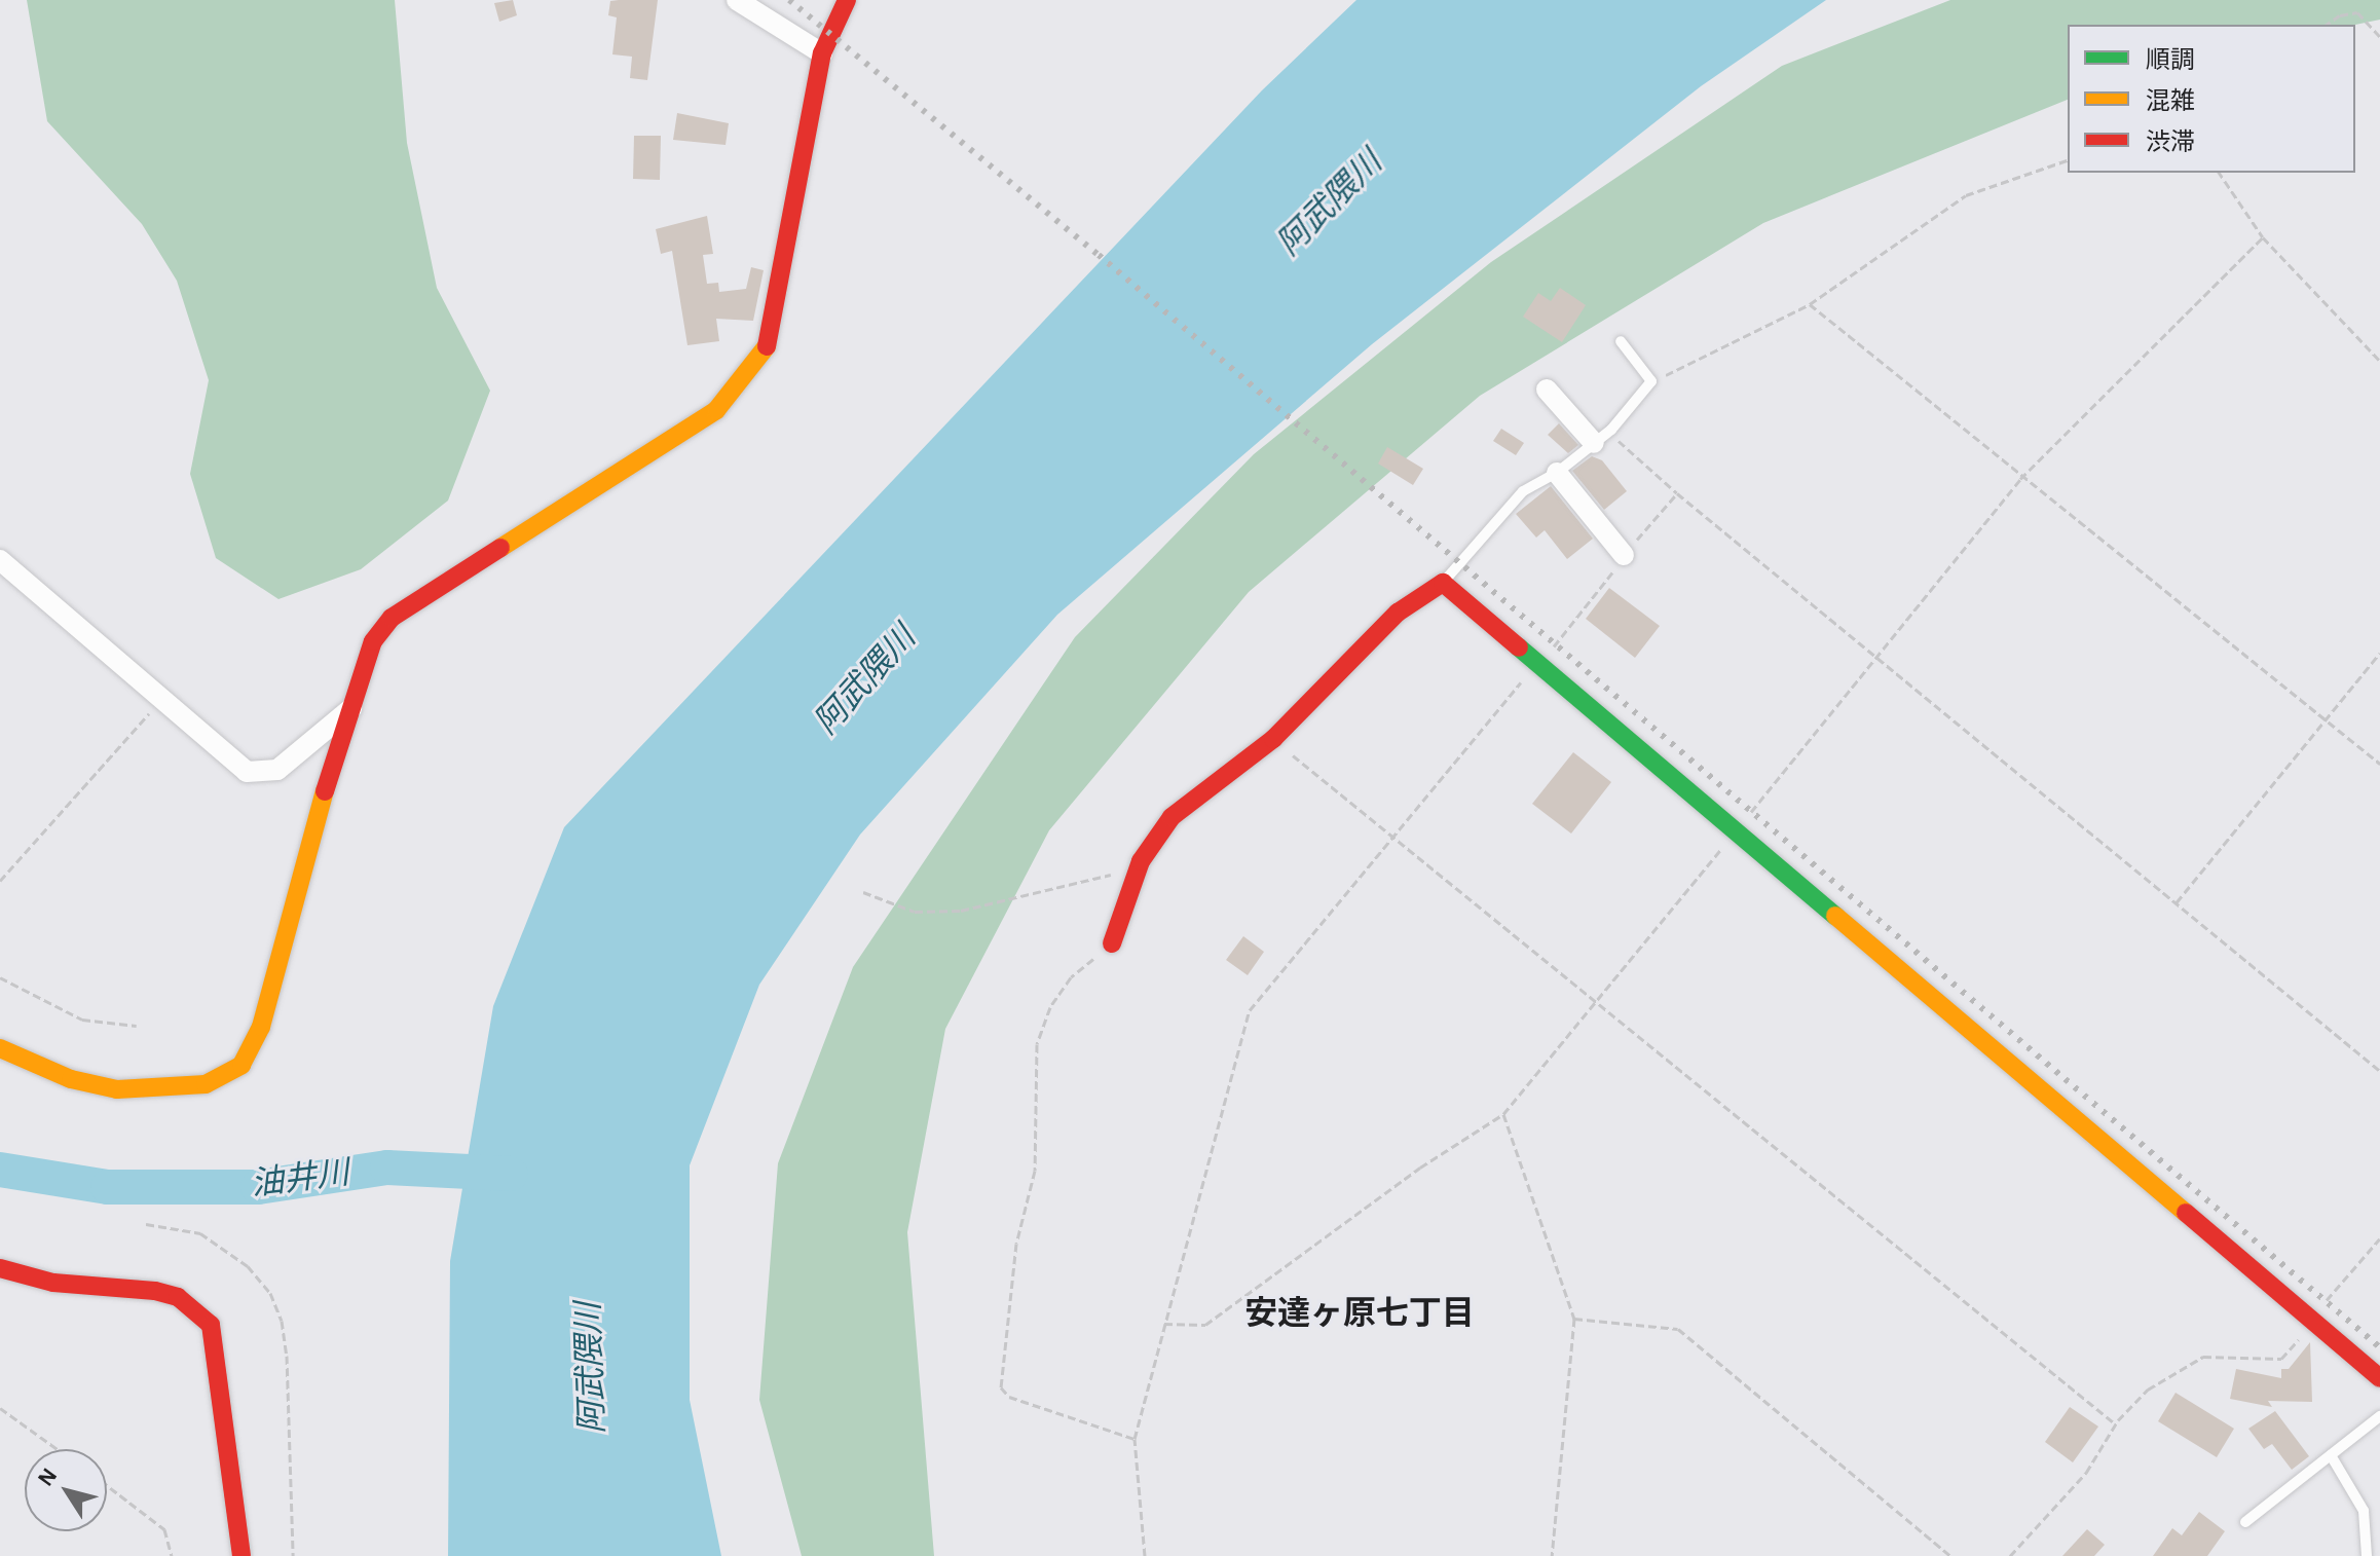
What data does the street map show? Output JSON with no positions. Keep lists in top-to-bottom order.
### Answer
{
  "districts": ["安達ヶ原七丁目"],
  "water": ["阿武隈川", "油井川"],
  "legend": ["順調", "混雑", "渋滞"],
  "north": "top left"
}
